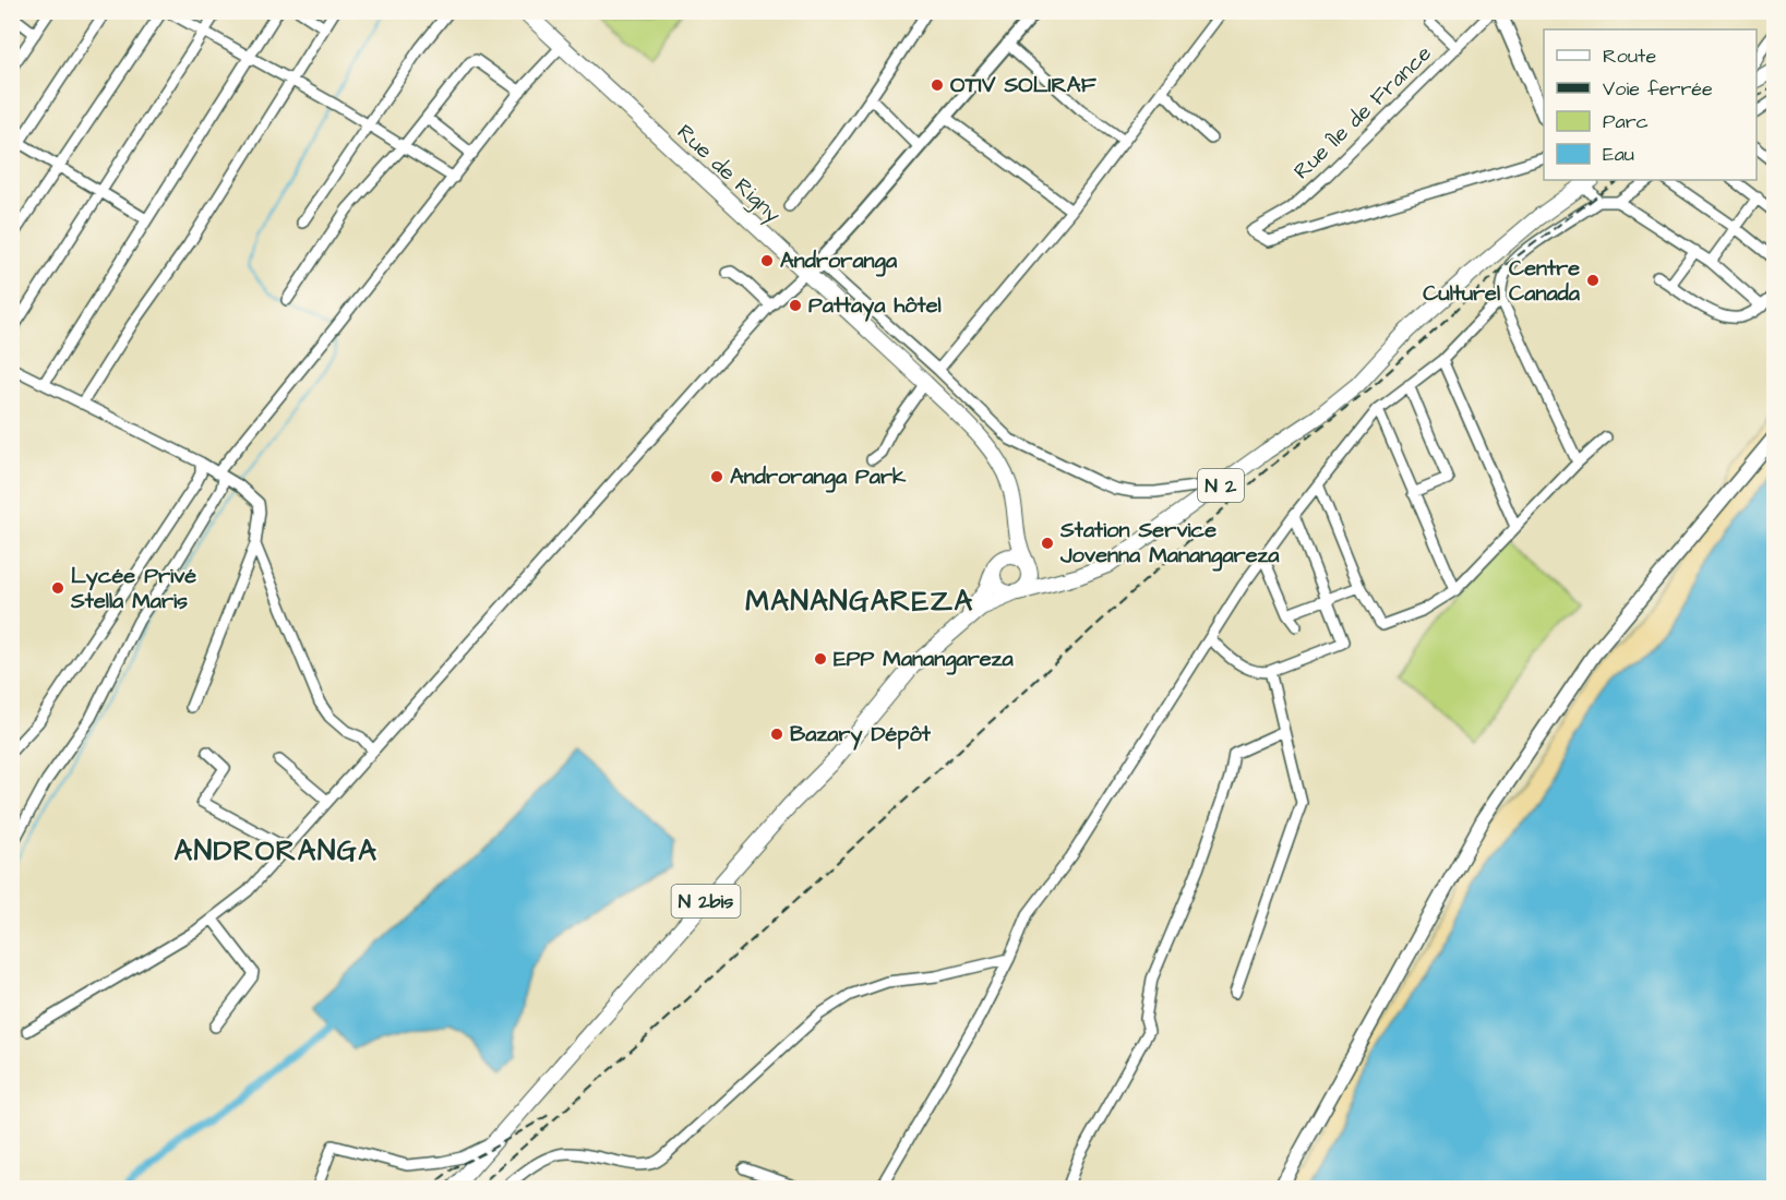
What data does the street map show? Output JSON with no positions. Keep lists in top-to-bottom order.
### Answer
{
  "streets": {
    "main road": ["Rue de Rigny", "N 2", "N 2bis"],
    "street": ["Rue Île de France"]
  },
  "crossings": [
    ["Rue de Rigny", "N 2"]
  ],
  "districts": ["MANANGAREZA", "ANDRORANGA"],
  "places": [
    "OTIV SOLIRAF",
    "Androranga",
    "Centre Culturel Canada",
    "Pattaya hôtel",
    "Androranga Park",
    "Station Service Jovenna Manangareza",
    "Lycée Privé Stella Maris",
    "EPP Manangareza",
    "Bazary Dépôt"
  ],
  "legend": [
    "Route",
    "Voie ferrée",
    "Parc",
    "Eau"
  ]
}
